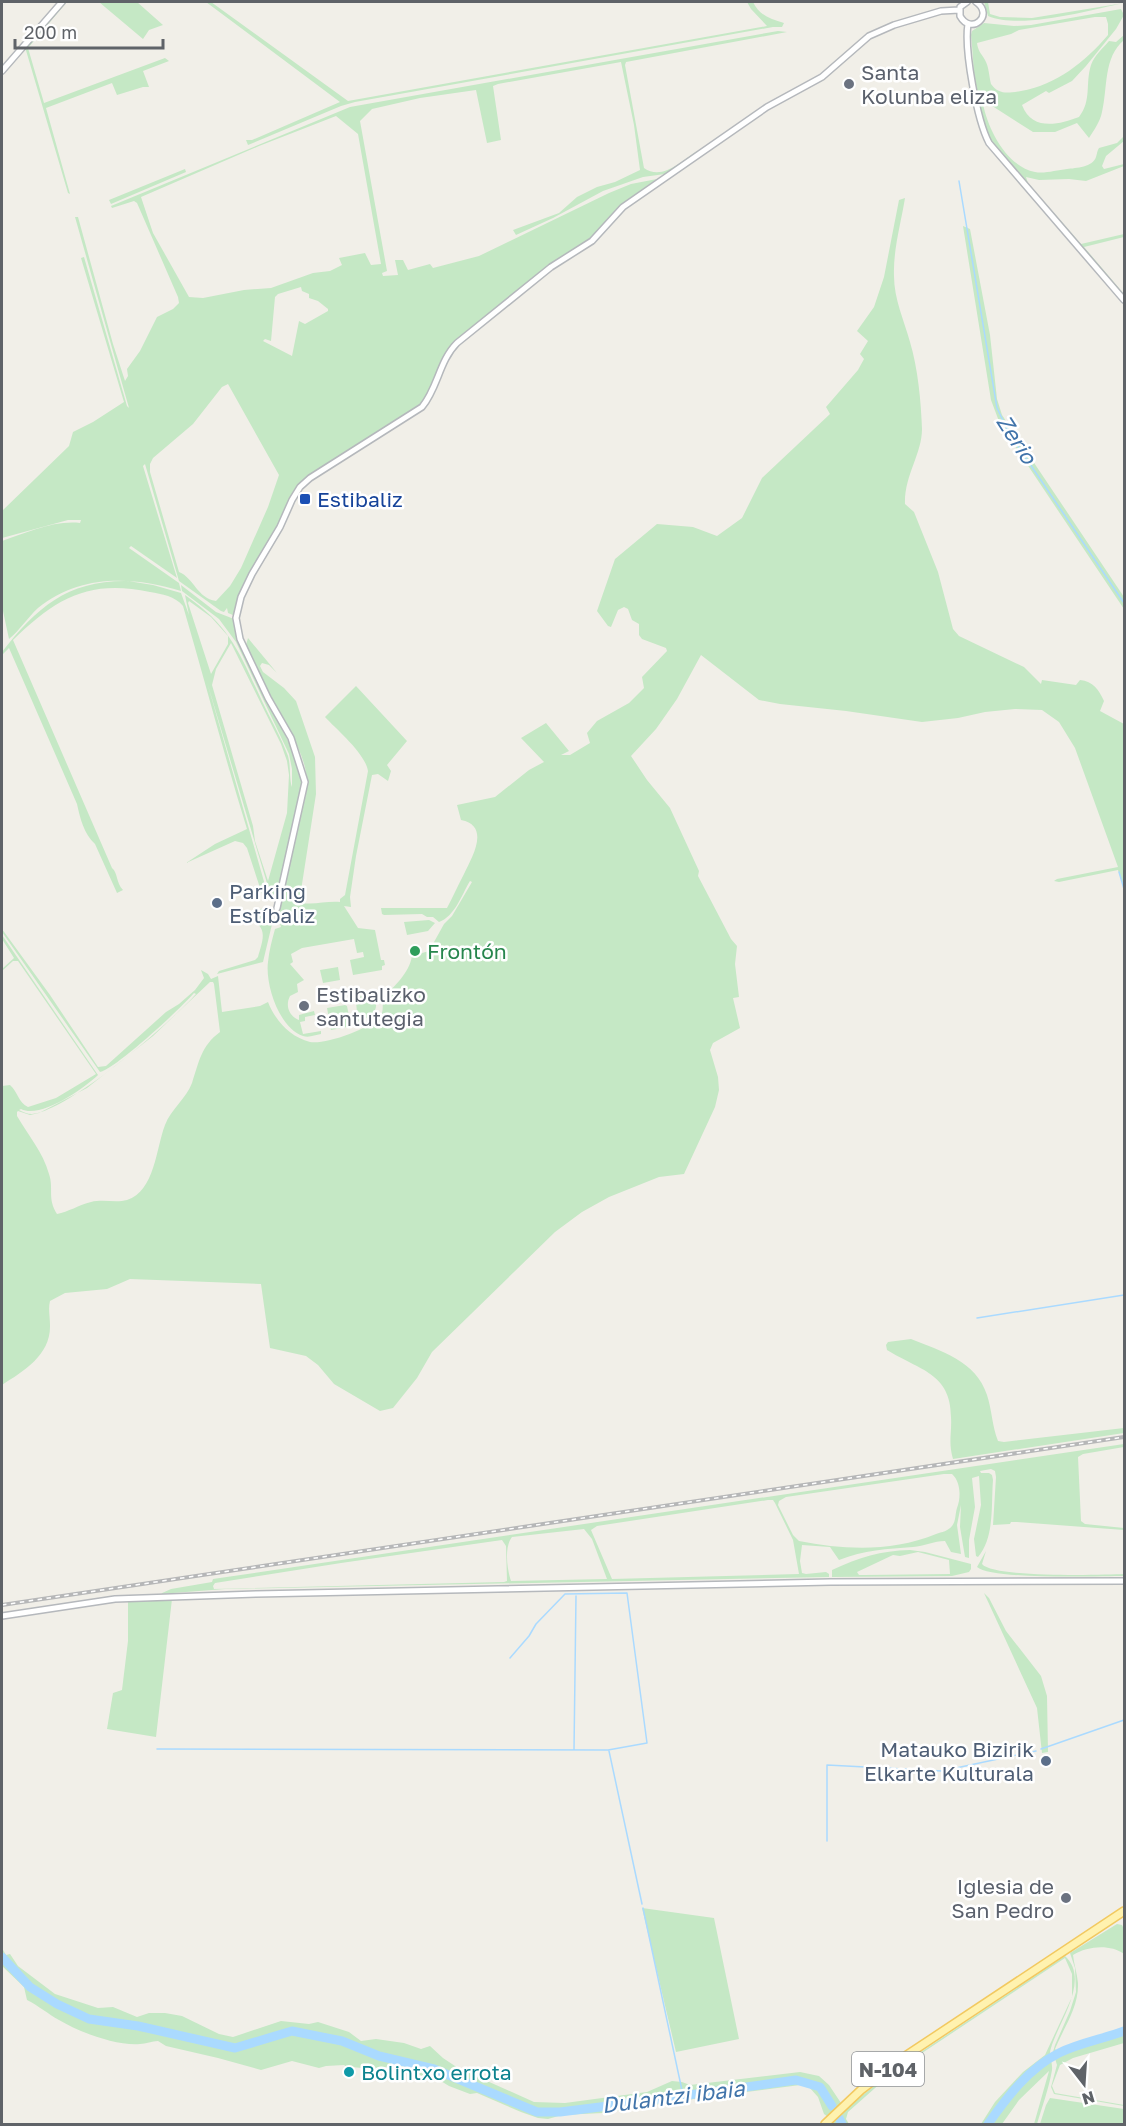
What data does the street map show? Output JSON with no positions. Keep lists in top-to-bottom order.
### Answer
{
  "streets": {
    "main road": ["N-104"]
  },
  "water": ["Zerio", "Dulantzi ibaia"],
  "places": {
    "other": [
      "Santa Kolunba eliza",
      "Parking Estíbaliz",
      "Frontón",
      "Estibalizko santutegia",
      "Matauko Bizirik Elkarte Kulturala",
      "Iglesia de San Pedro",
      "Bolintxo errota"
    ],
    "transit": ["Estibaliz"]
  },
  "scale_bar": "200 m",
  "north": "bottom"
}
